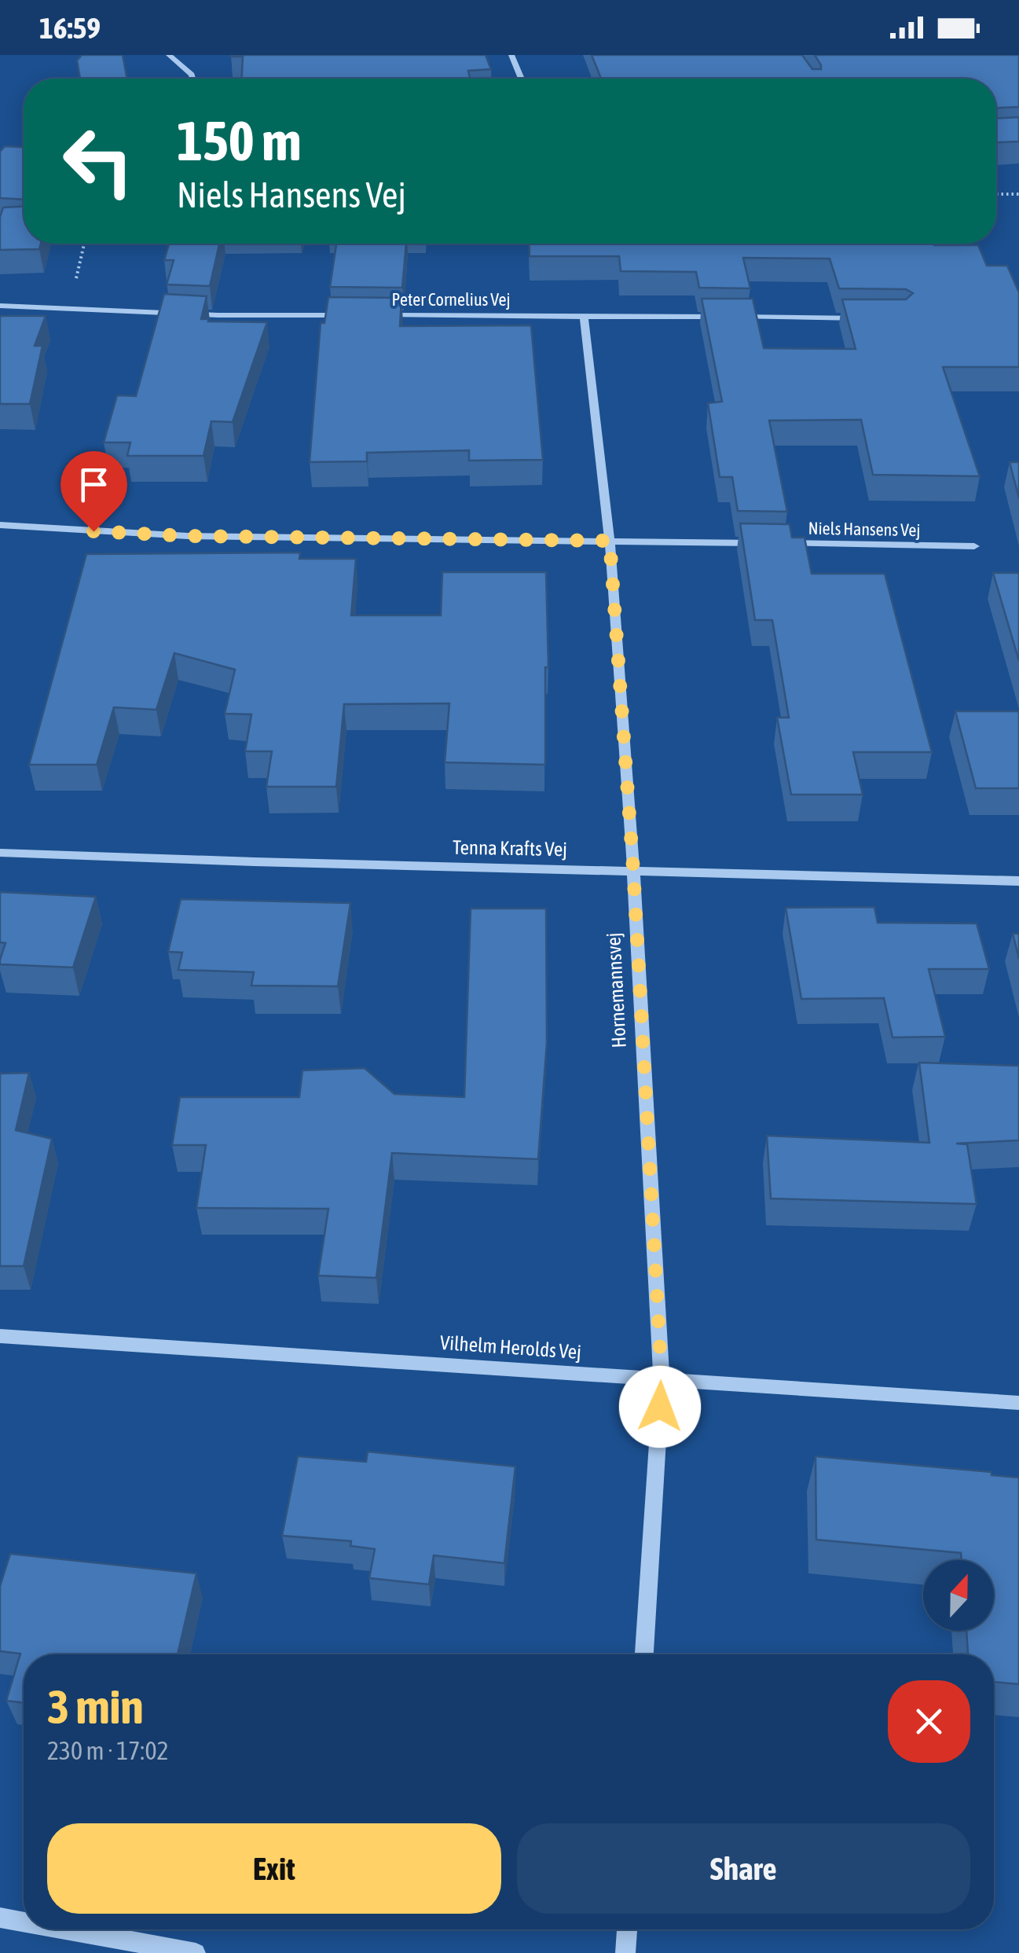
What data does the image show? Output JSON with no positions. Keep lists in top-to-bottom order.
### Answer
{
  "streets": {
    "street": [
      "Peter Cornelius Vej",
      "Niels Hansens Vej",
      "Tenna Krafts Vej",
      "Hornemannsvej",
      "Vilhelm Herolds Vej"
    ]
  },
  "crossings": [
    ["Peter Cornelius Vej", "Hornemannsvej"],
    ["Tenna Krafts Vej", "Hornemannsvej"],
    ["Hornemannsvej", "Vilhelm Herolds Vej"]
  ],
  "north": "top",
  "page": {
    "status": "16:59",
    "turn": ["150 m", "Niels Hansens Vej"],
    "heading": ["3 min", "230 m · 17:02"],
    "buttons": ["Exit", "Share"]
  }
}
